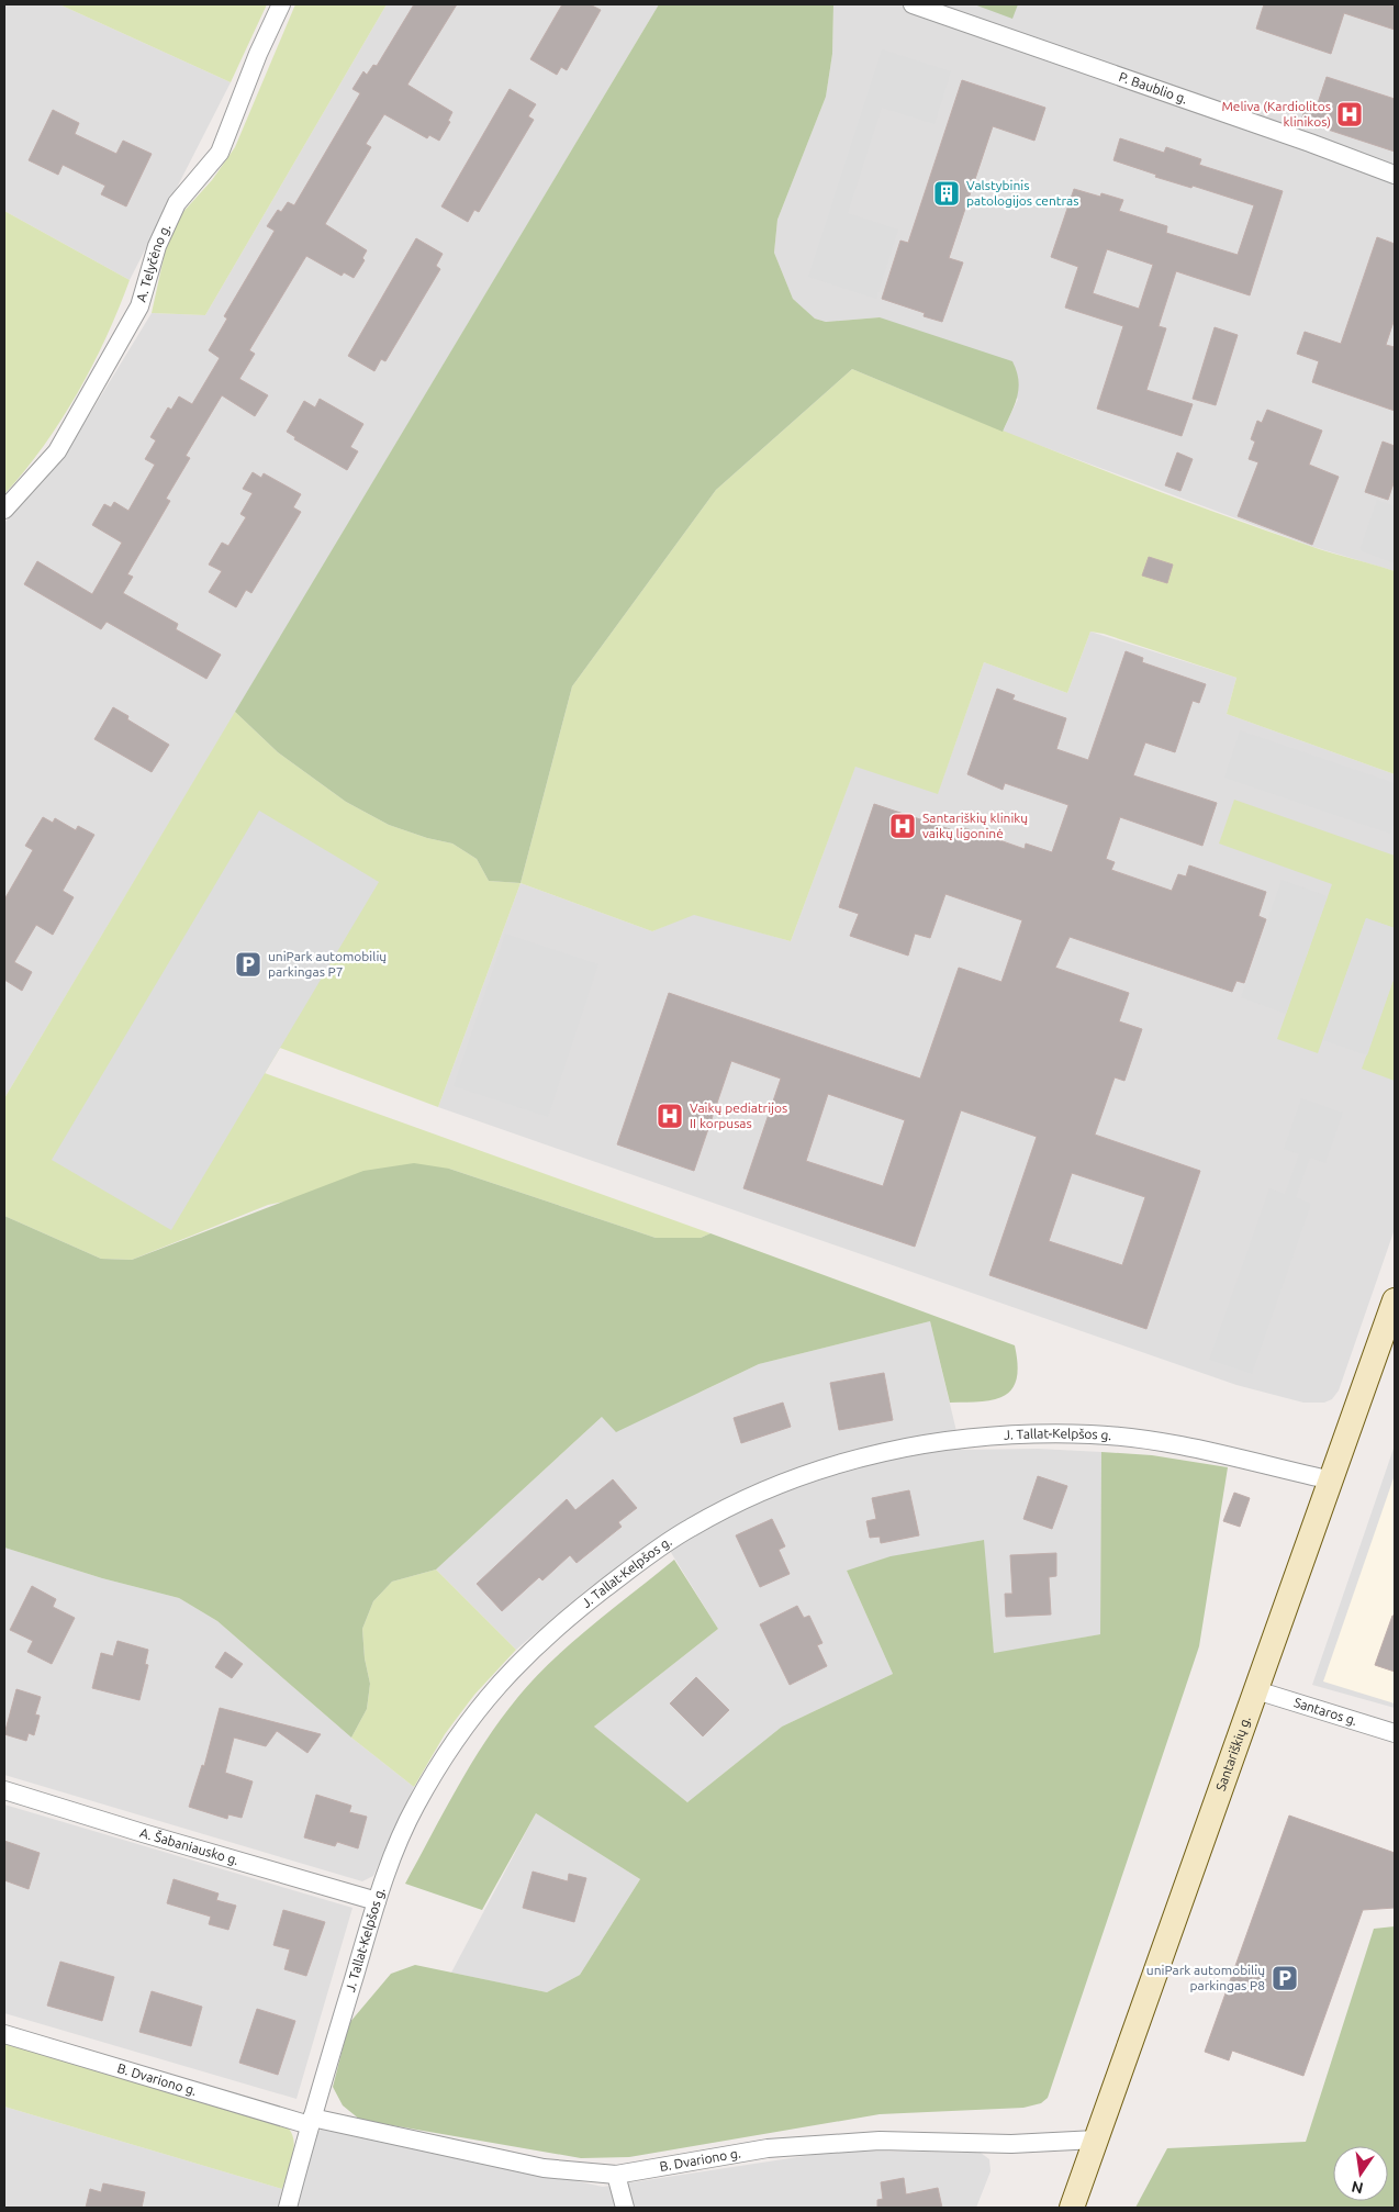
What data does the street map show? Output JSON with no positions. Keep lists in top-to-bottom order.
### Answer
{
  "streets": {
    "main road": ["Santariškių g."],
    "street": [
      "P. Baublio g.",
      "A. Telyčėno g.",
      "J. Tallat-Kelpšos g.",
      "Santaros g.",
      "A. Šabaniausko g.",
      "B. Dvariono g."
    ]
  },
  "crossings": [
    ["J. Tallat-Kelpšos g.", "Santariškių g."],
    ["J. Tallat-Kelpšos g.", "A. Šabaniausko g."],
    ["J. Tallat-Kelpšos g.", "B. Dvariono g."],
    ["Santaros g.", "Santariškių g."],
    ["Santariškių g.", "B. Dvariono g."]
  ],
  "places": {
    "hospital": ["Meliva (Kardiolitos klinikos)", "Santariškių klinikų vaikų ligoninė", "Vaikų pediatrijos II korpusas"],
    "building": ["Valstybinis patologijos centras"],
    "parking": ["uniPark automobilių parkingas P7", "uniPark automobilių parkingas P8"]
  },
  "north": "bottom"
}
